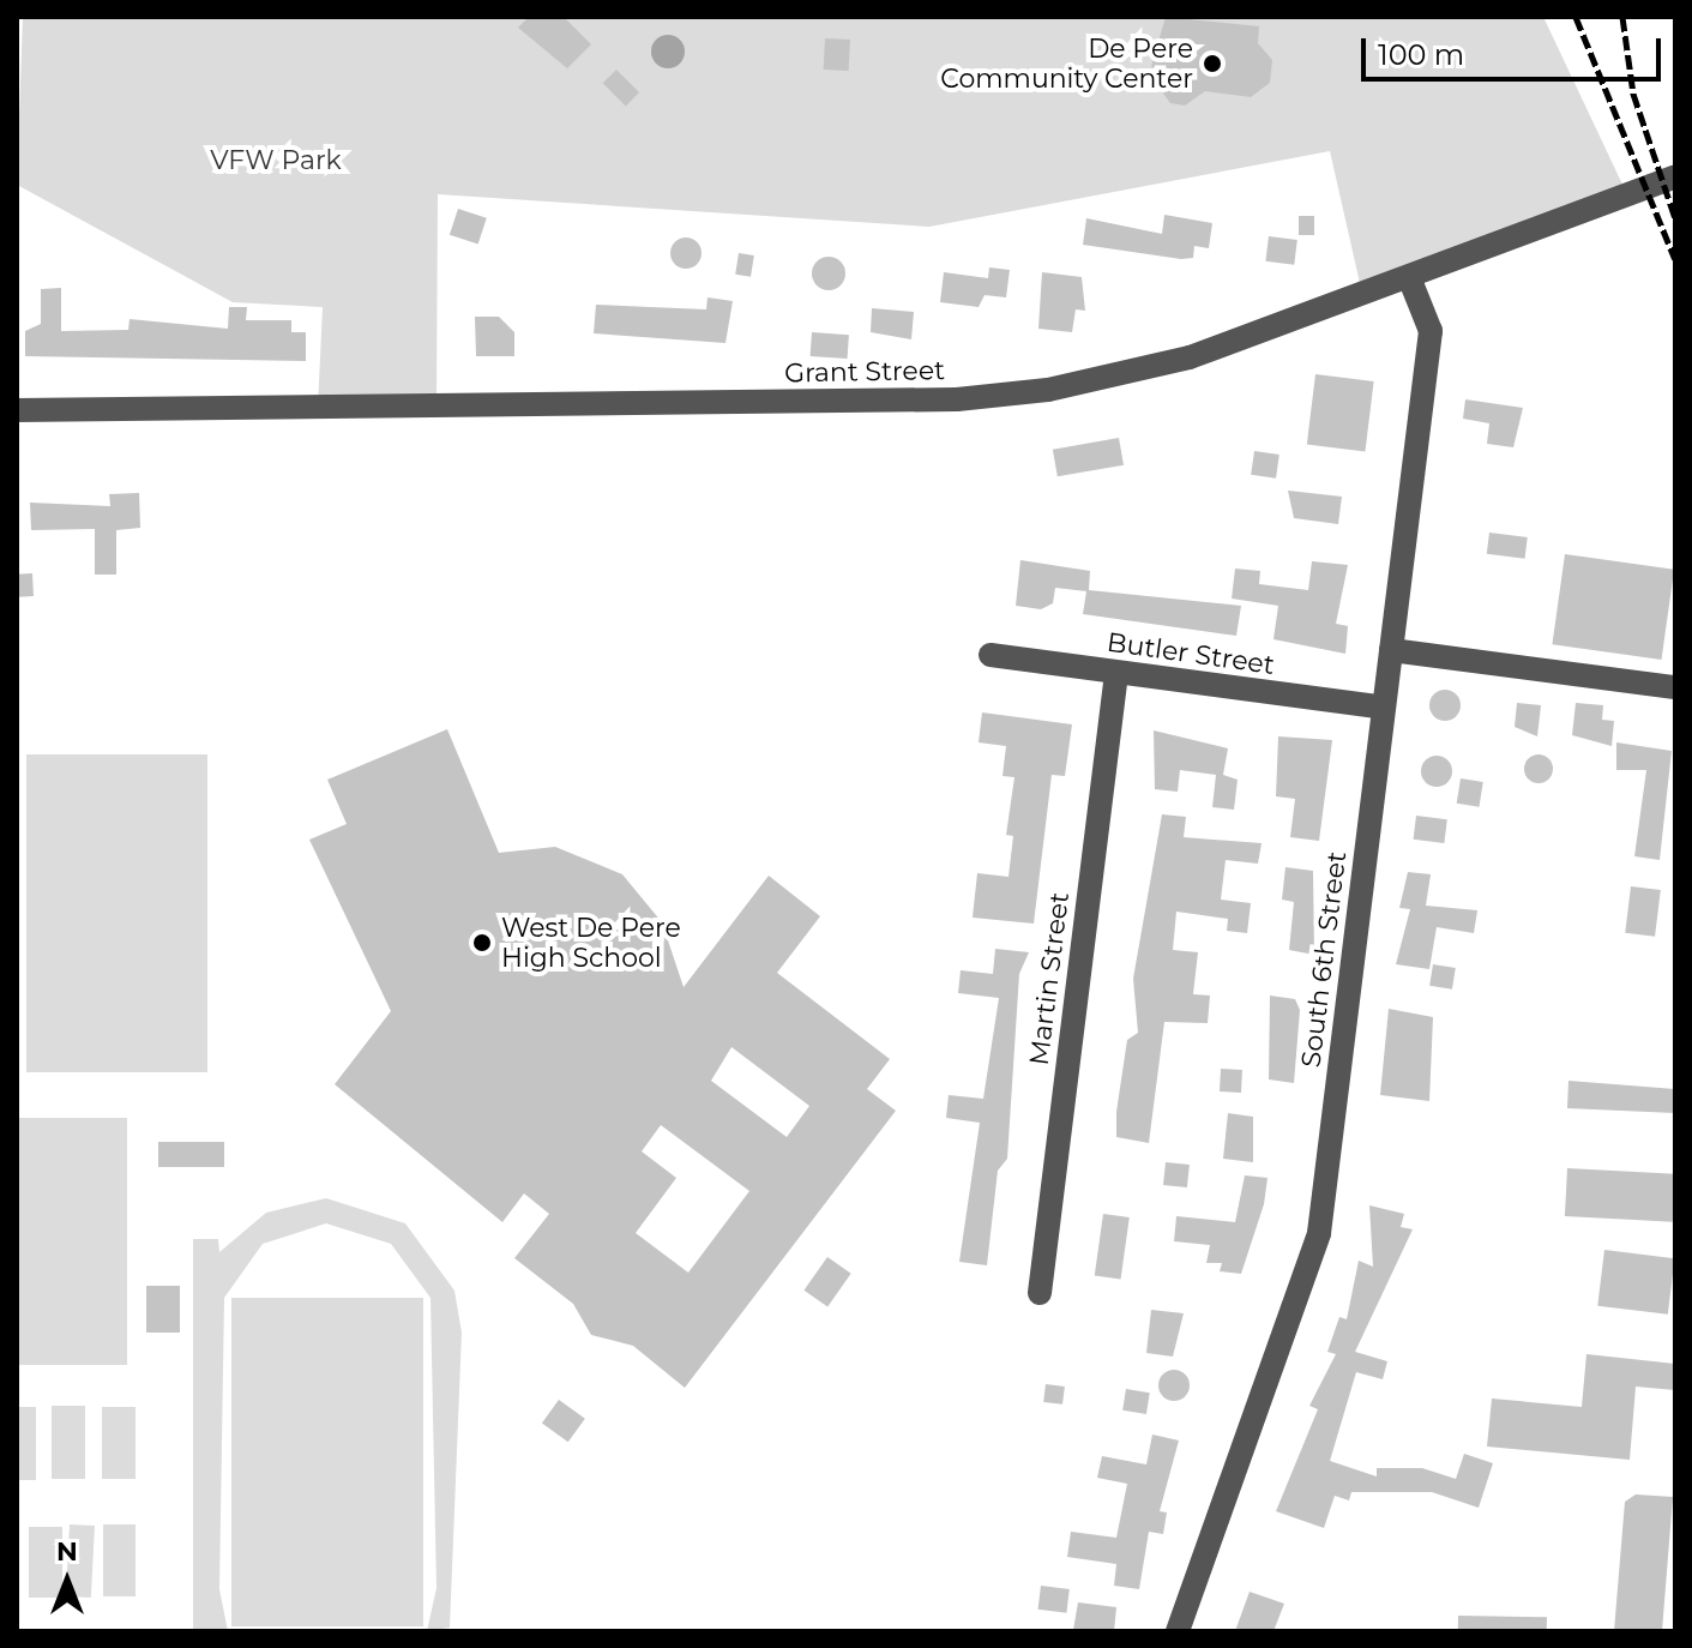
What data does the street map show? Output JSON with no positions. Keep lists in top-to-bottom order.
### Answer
{
  "streets": {
    "street": [
      "Grant Street",
      "Butler Street",
      "South 6th Street",
      "Martin Street"
    ]
  },
  "crossings": [
    ["Grant Street", "South 6th Street"],
    ["Butler Street", "South 6th Street"],
    ["Butler Street", "Martin Street"]
  ],
  "parks": ["VFW Park"],
  "places": ["De Pere Community Center", "West De Pere High School"],
  "scale_bar": "100 m",
  "north": "top"
}
